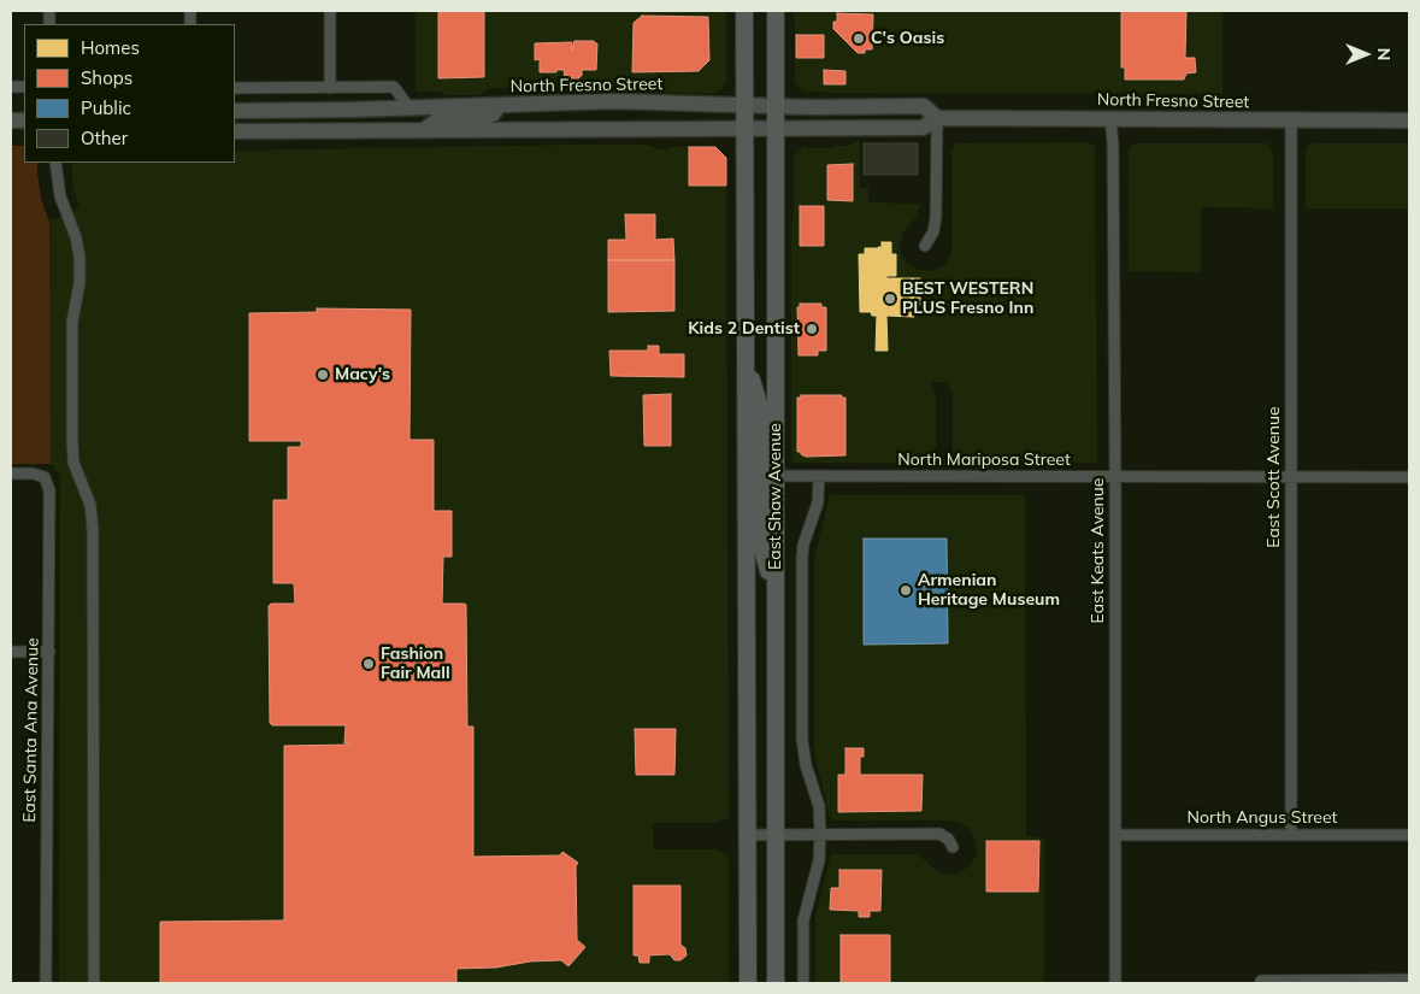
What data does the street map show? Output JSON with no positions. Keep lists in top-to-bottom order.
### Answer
{
  "streets": {
    "main road": ["North Fresno Street", "East Shaw Avenue"],
    "street": [
      "North Mariposa Street",
      "East Scott Avenue",
      "East Keats Avenue",
      "East Santa Ana Avenue",
      "North Angus Street"
    ]
  },
  "crossings": [
    ["North Fresno Street", "East Scott Avenue"],
    ["North Fresno Street", "East Shaw Avenue"],
    ["North Fresno Street", "East Keats Avenue"],
    ["North Mariposa Street", "East Scott Avenue"],
    ["North Mariposa Street", "East Shaw Avenue"],
    ["North Mariposa Street", "East Keats Avenue"],
    ["East Scott Avenue", "North Angus Street"],
    ["East Keats Avenue", "North Angus Street"]
  ],
  "places": [
    "C's Oasis",
    "BEST WESTERN PLUS Fresno Inn",
    "Kids 2 Dentist",
    "Macy's",
    "Armenian Heritage Museum",
    "Fashion Fair Mall"
  ],
  "legend": [
    "Homes",
    "Shops",
    "Public",
    "Other"
  ],
  "north": "right"
}
